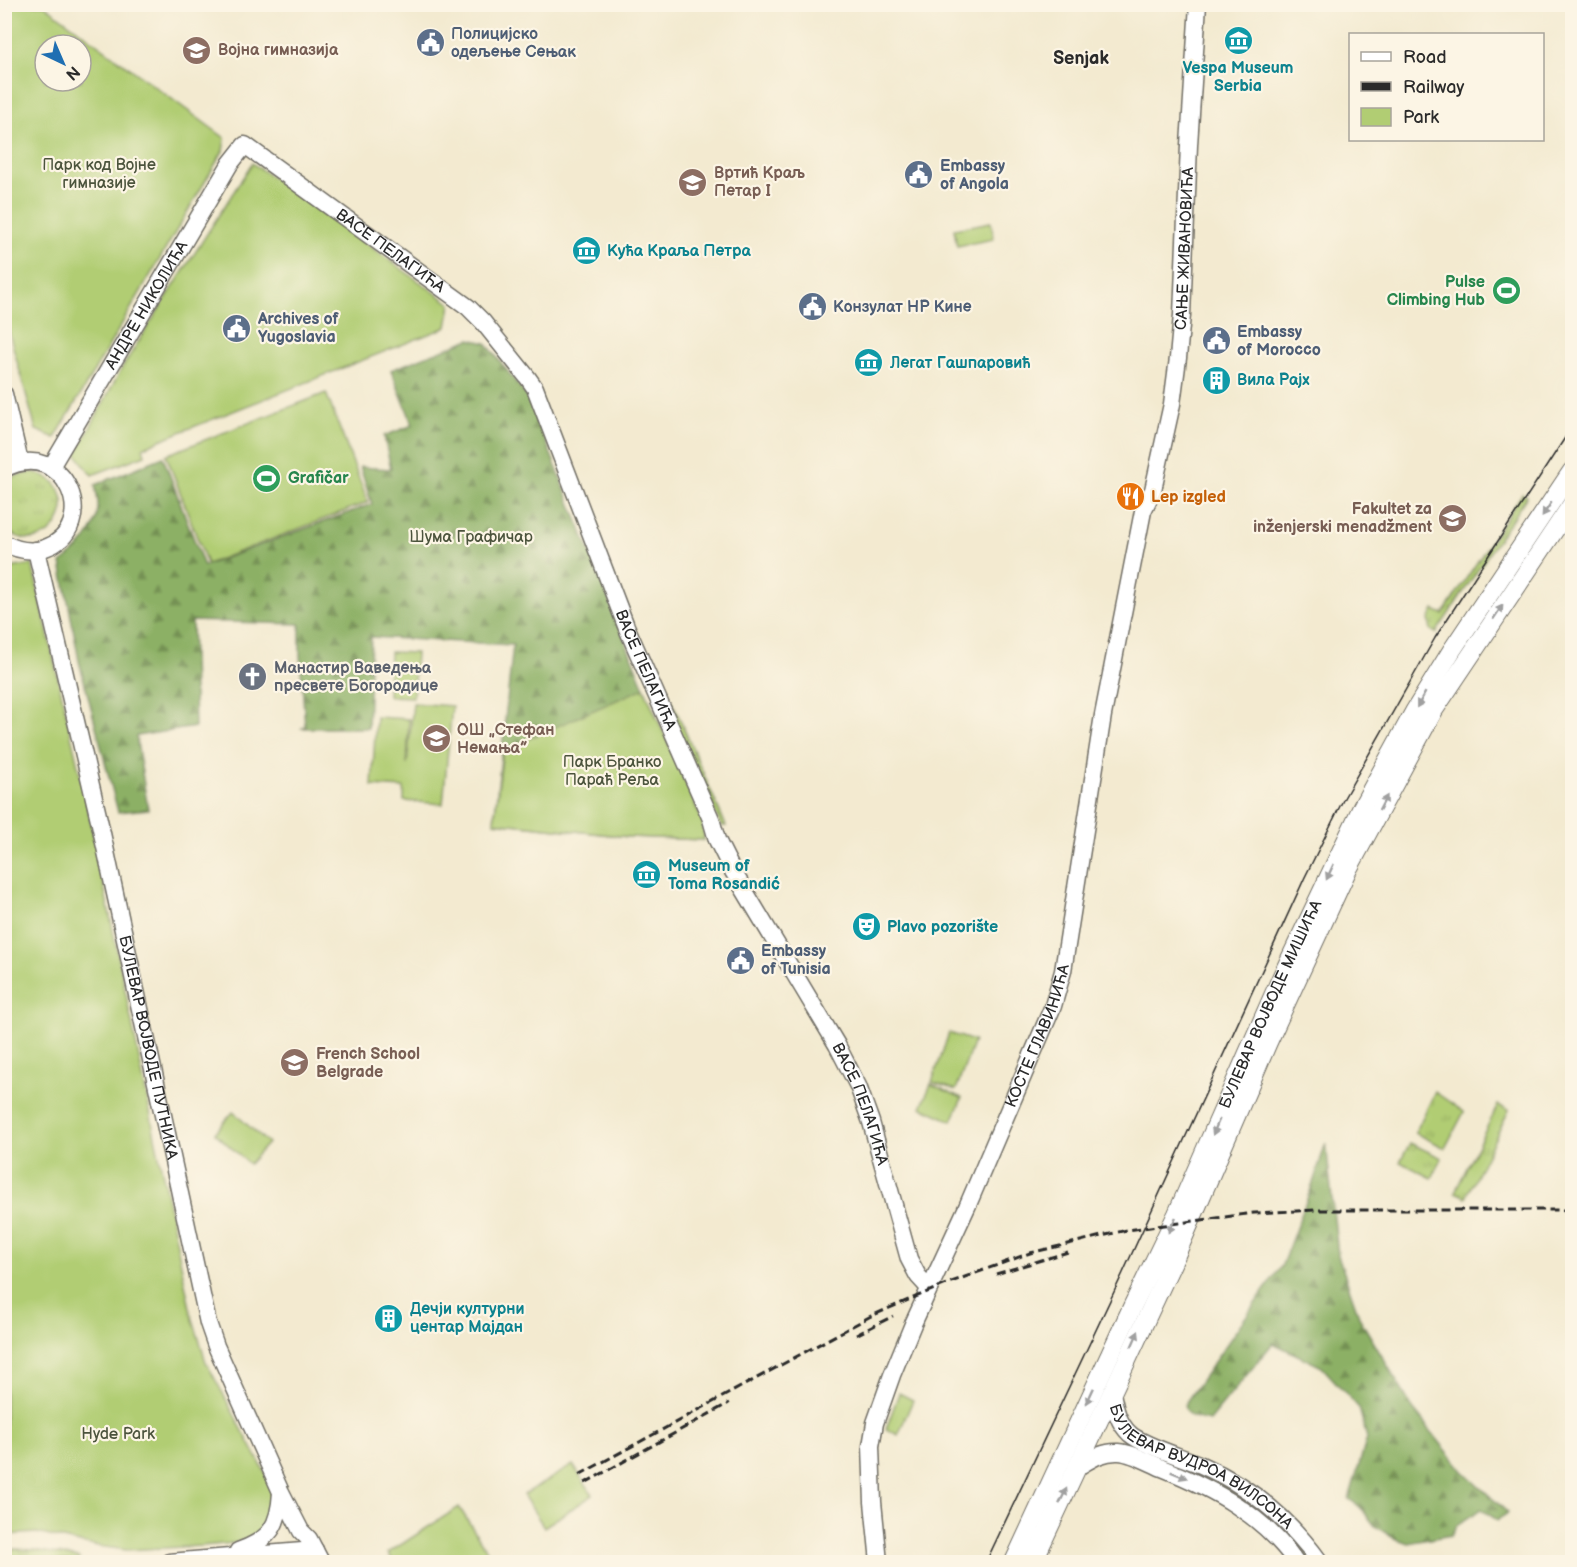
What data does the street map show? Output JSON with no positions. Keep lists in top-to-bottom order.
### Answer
{
  "streets": {
    "main road": ["БУЛЕВАР ВОЈВОДЕ МИШИЋА"],
    "street": [
      "САЊЕ ЖИВАНОВИЋА",
      "ВАСЕ ПЕЛАГИЋА",
      "АНДРЕ НИКОЛИЋА",
      "КОСТЕ ГЛАВИНИЋА",
      "БУЛЕВАР ВОЈВОДЕ ПУТНИКА",
      "БУЛЕВАР ВУДРОА ВИЛСОНА"
    ]
  },
  "crossings": [
    ["САЊЕ ЖИВАНОВИЋА", "КОСТЕ ГЛАВИНИЋА"],
    ["ВАСЕ ПЕЛАГИЋА", "АНДРЕ НИКОЛИЋА"],
    ["ВАСЕ ПЕЛАГИЋА", "КОСТЕ ГЛАВИНИЋА"],
    ["БУЛЕВАР ВОЈВОДЕ МИШИЋА", "БУЛЕВАР ВУДРОА ВИЛСОНА"]
  ],
  "districts": ["Senjak"],
  "parks": [
    "Парк код Војне гимназије",
    "Шума Графичар",
    "Парк Бранко Параћ Реља",
    "Hyde Park"
  ],
  "places": {
    "museum": [
      "Vespa Museum Serbia",
      "Кућа Краља Петра",
      "Легат Гашпаровић",
      "Museum of Toma Rosandić"
    ],
    "public building": [
      "Полицијско одељење Сењак",
      "Embassy of Angola",
      "Конзулат НР Кине",
      "Archives of Yugoslavia",
      "Embassy of Morocco",
      "Embassy of Tunisia"
    ],
    "school or university": [
      "Војна гимназија",
      "Вртић Краљ Петар I",
      "Fakultet za inženjerski menadžment",
      "ОШ „Стефан Немања”",
      "French School Belgrade"
    ],
    "sports": ["Pulse Climbing Hub", "Grafičar"],
    "building": ["Вила Рајх", "Дечји културни центар Мајдан"],
    "restaurant": ["Lep izgled"],
    "church": ["Манастир Ваведења пресвете Богородице"],
    "theatre": ["Plavo pozorište"]
  },
  "legend": ["Road", "Railway", "Park"],
  "north": "bottom right"
}
